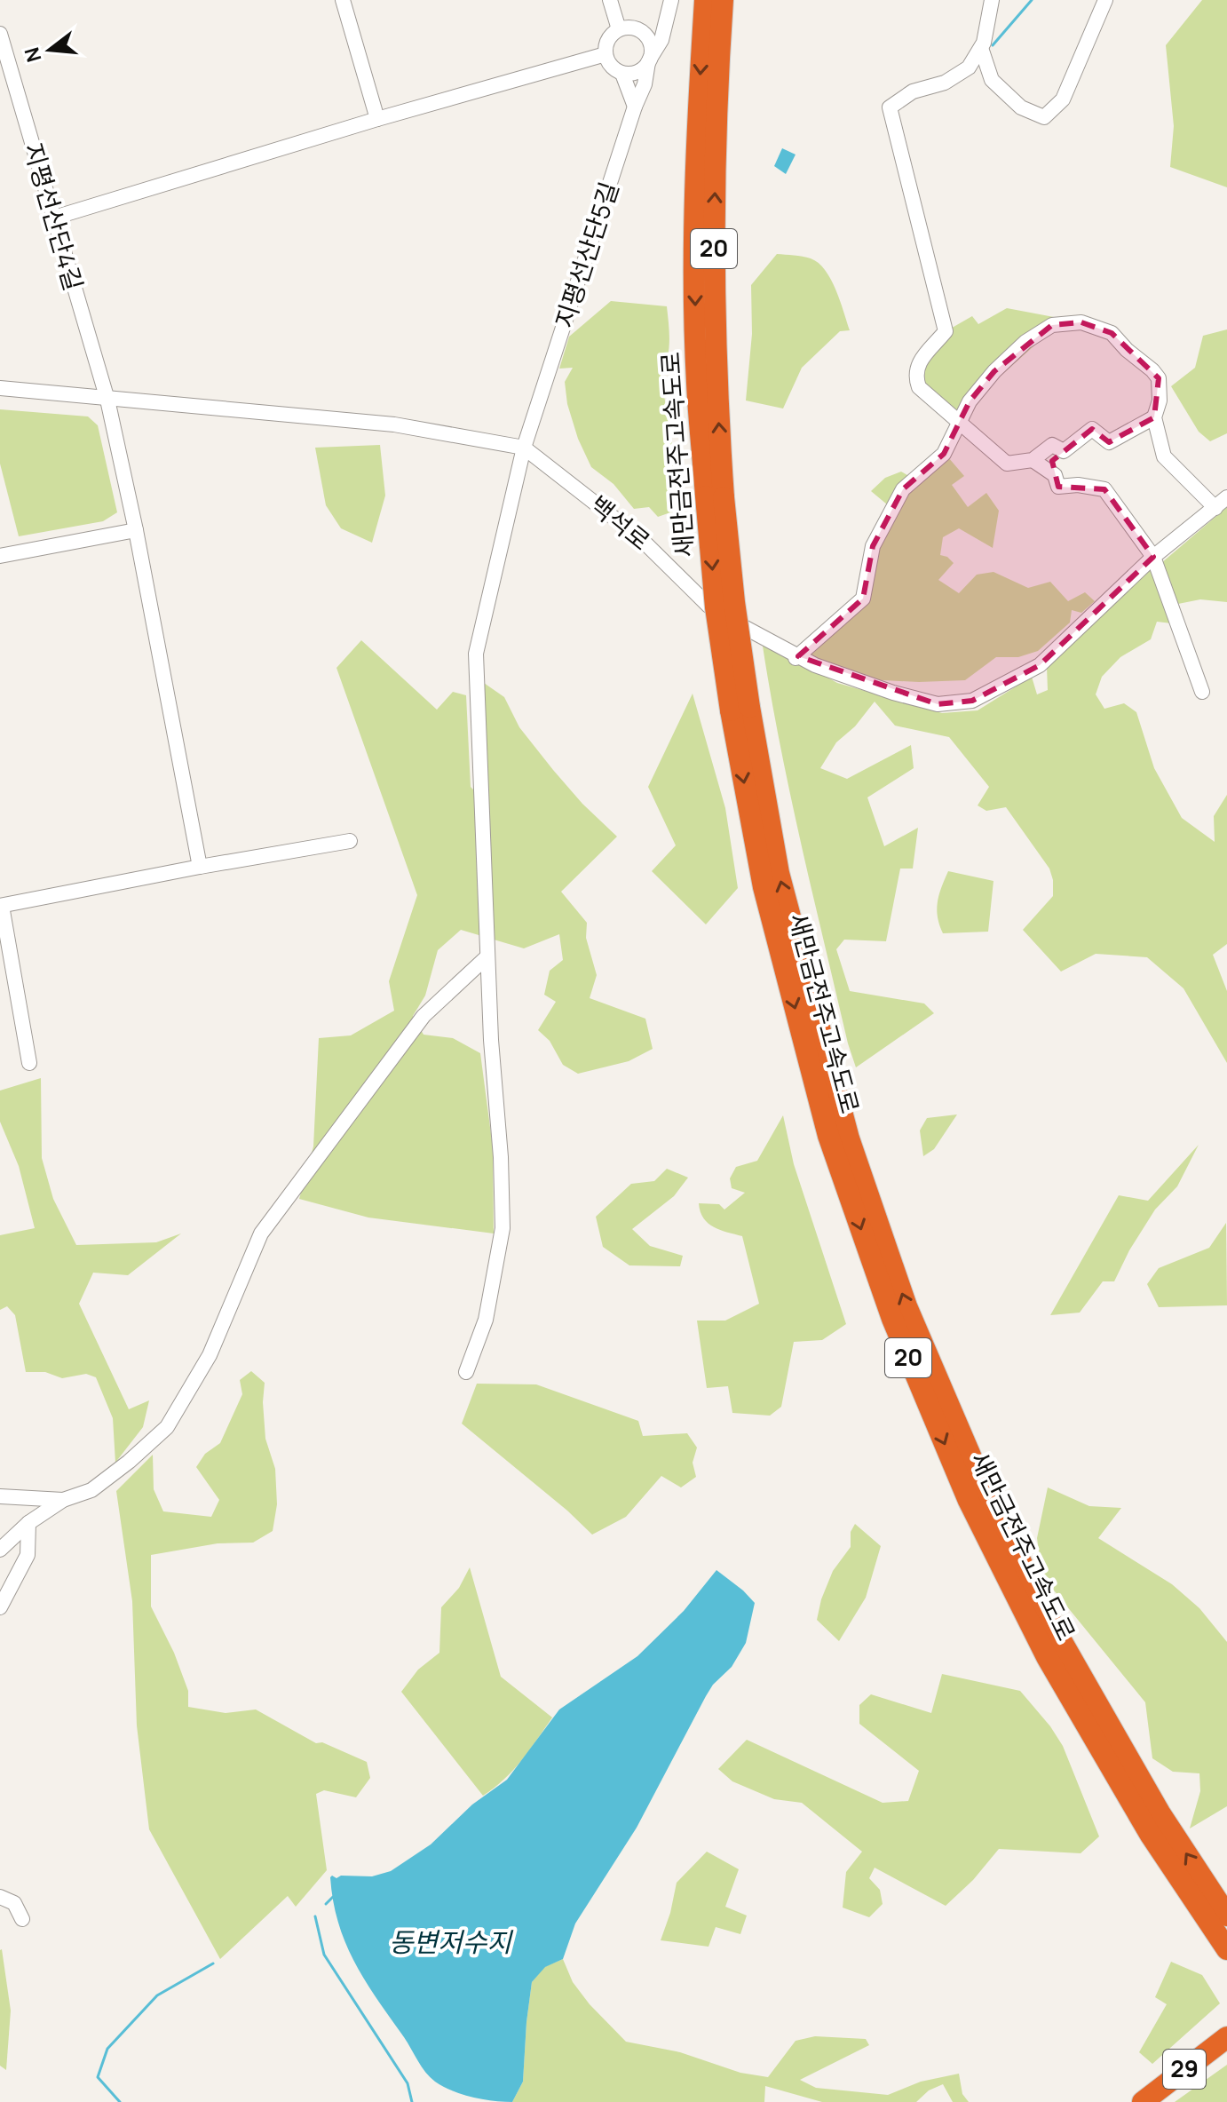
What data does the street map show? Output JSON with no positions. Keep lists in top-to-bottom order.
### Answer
{
  "streets": {
    "highway": ["20", "새만금전주고속도로", "29"],
    "street": ["지평선산단4길", "지평선산단5길", "백석로"]
  },
  "crossings": [
    ["지평선산단4길", "백석로"],
    ["지평선산단5길", "백석로"]
  ],
  "water": ["동변저수지"],
  "north": "left"
}
